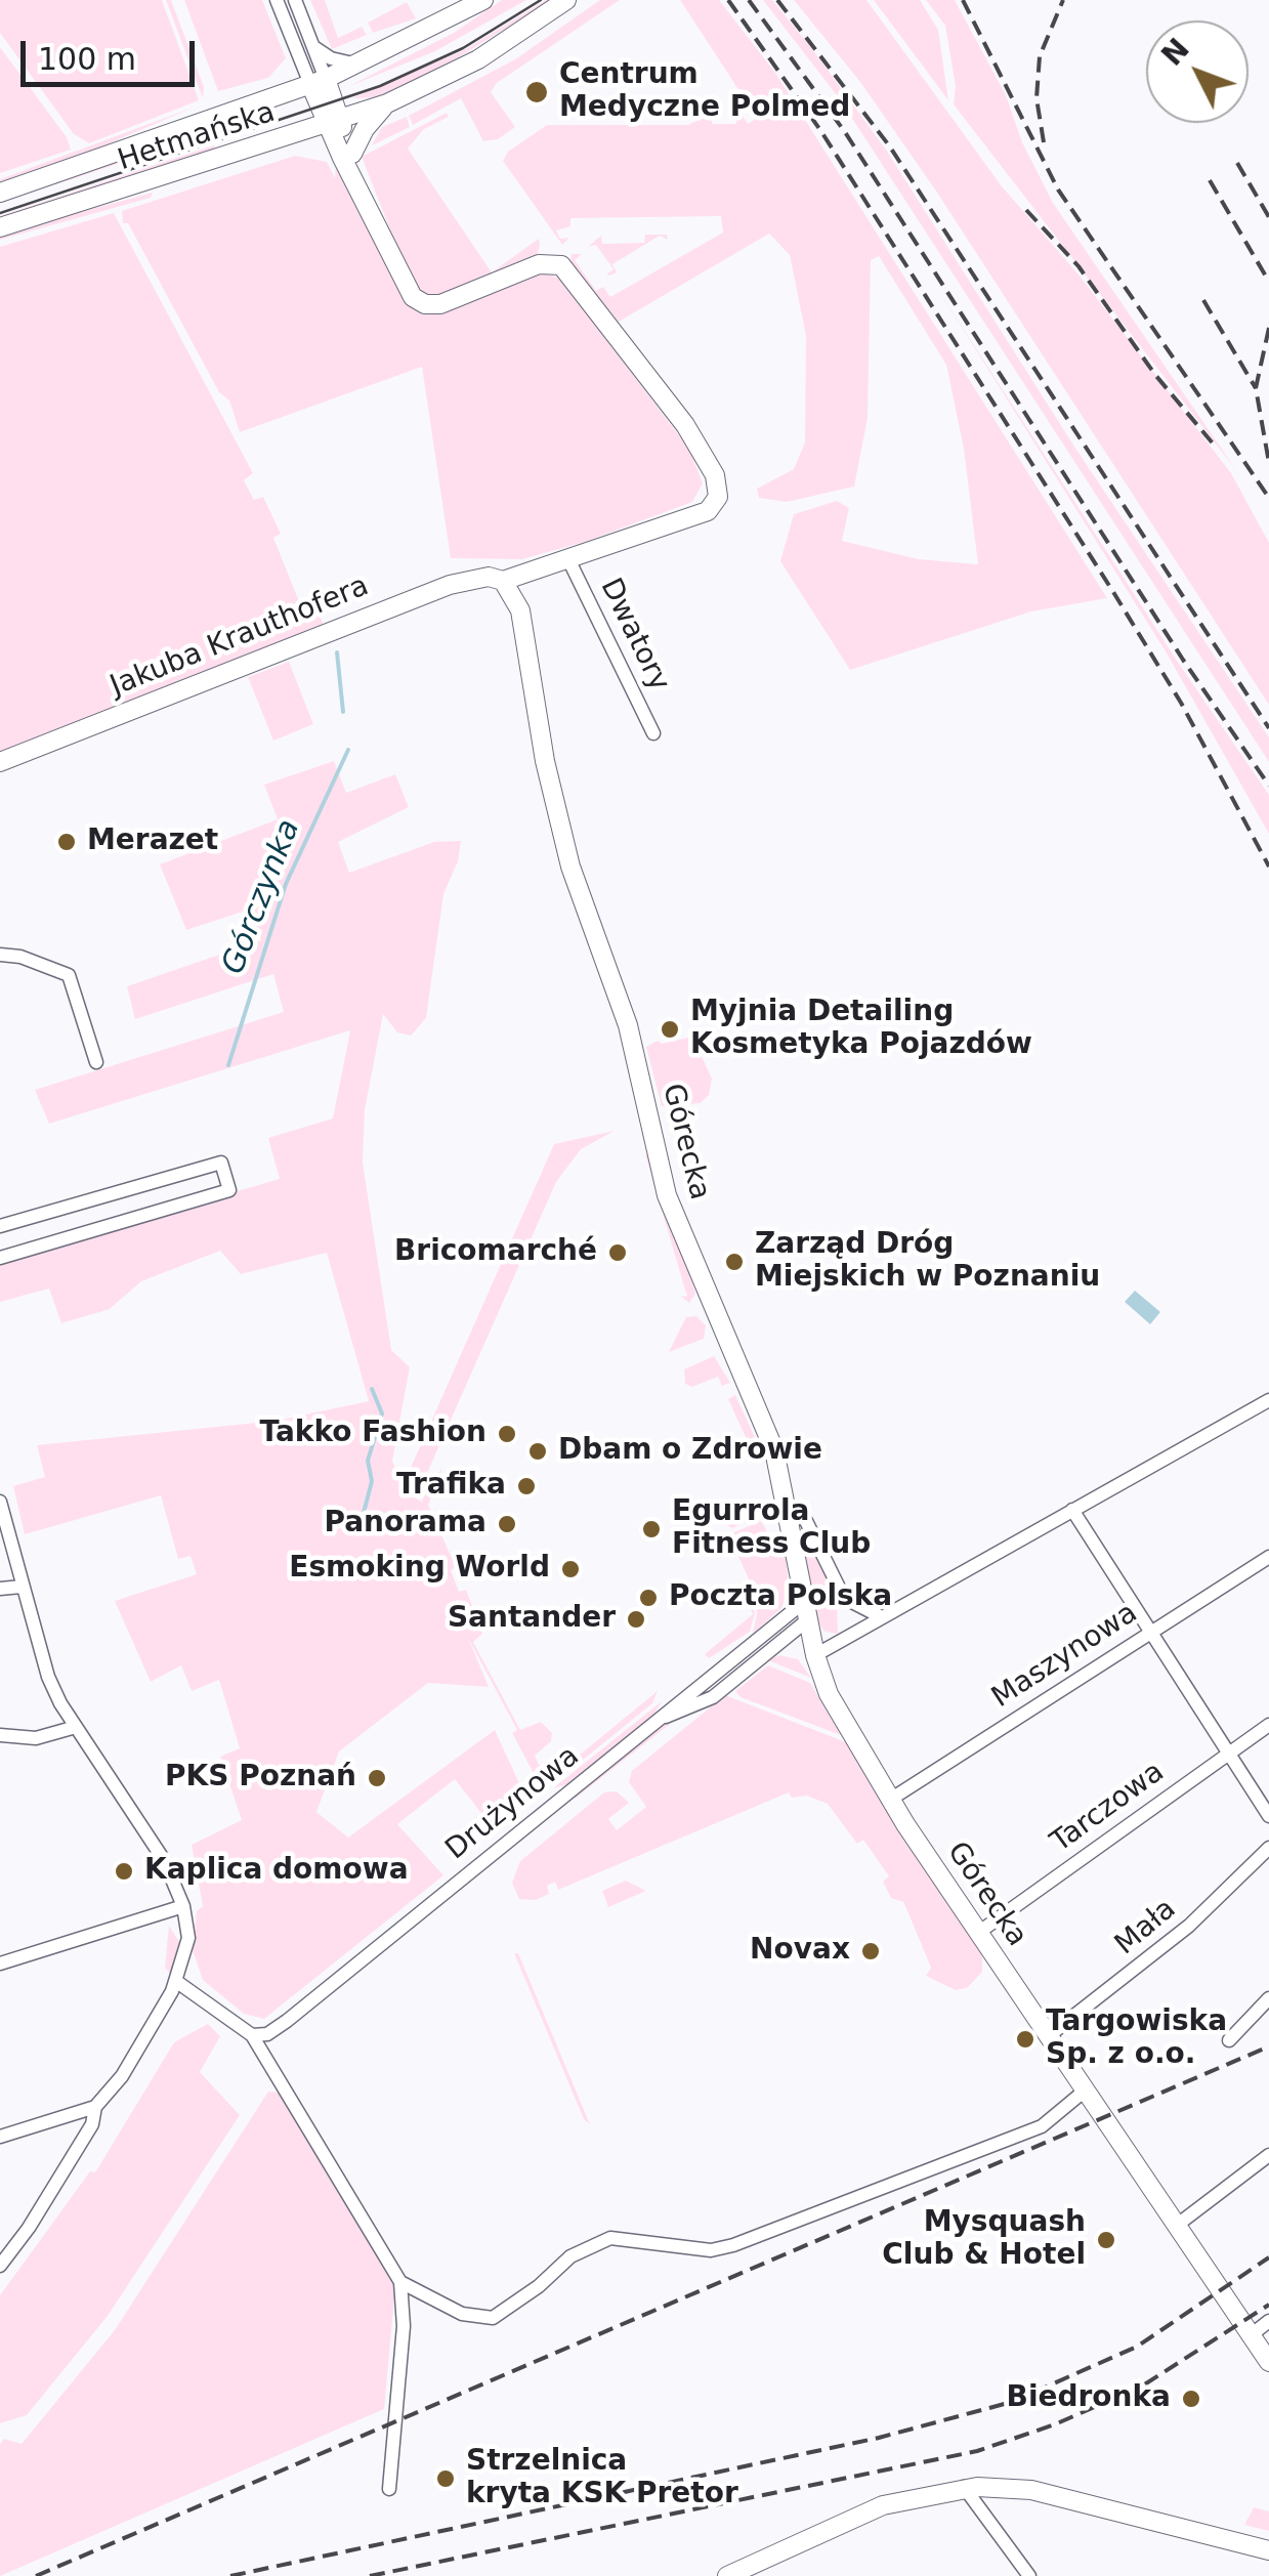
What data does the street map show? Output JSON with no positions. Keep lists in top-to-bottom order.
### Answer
{
  "streets": {
    "street": [
      "Hetmańska",
      "Dwatory",
      "Jakuba Krauthofera",
      "Górecka",
      "Maszynowa",
      "Drużynowa",
      "Tarczowa",
      "Mała"
    ]
  },
  "crossings": [
    ["Jakuba Krauthofera", "Górecka"],
    ["Górecka", "Maszynowa"],
    ["Górecka", "Drużynowa"],
    ["Górecka", "Tarczowa"],
    ["Górecka", "Mała"]
  ],
  "water": ["Górczynka"],
  "places": [
    "Centrum Medyczne Polmed",
    "Merazet",
    "Myjnia Detailing Kosmetyka Pojazdów",
    "Bricomarché",
    "Zarząd Dróg Miejskich w Poznaniu",
    "Takko Fashion",
    "Dbam o Zdrowie",
    "Trafika",
    "Panorama",
    "Egurrola Fitness Club",
    "Esmoking World",
    "Poczta Polska",
    "Santander",
    "PKS Poznań",
    "Kaplica domowa",
    "Novax",
    "Targowiska Sp. z o.o.",
    "Mysquash Club & Hotel",
    "Biedronka",
    "Strzelnica kryta KSK Pretor"
  ],
  "scale_bar": "100 m",
  "north": "top left"
}
